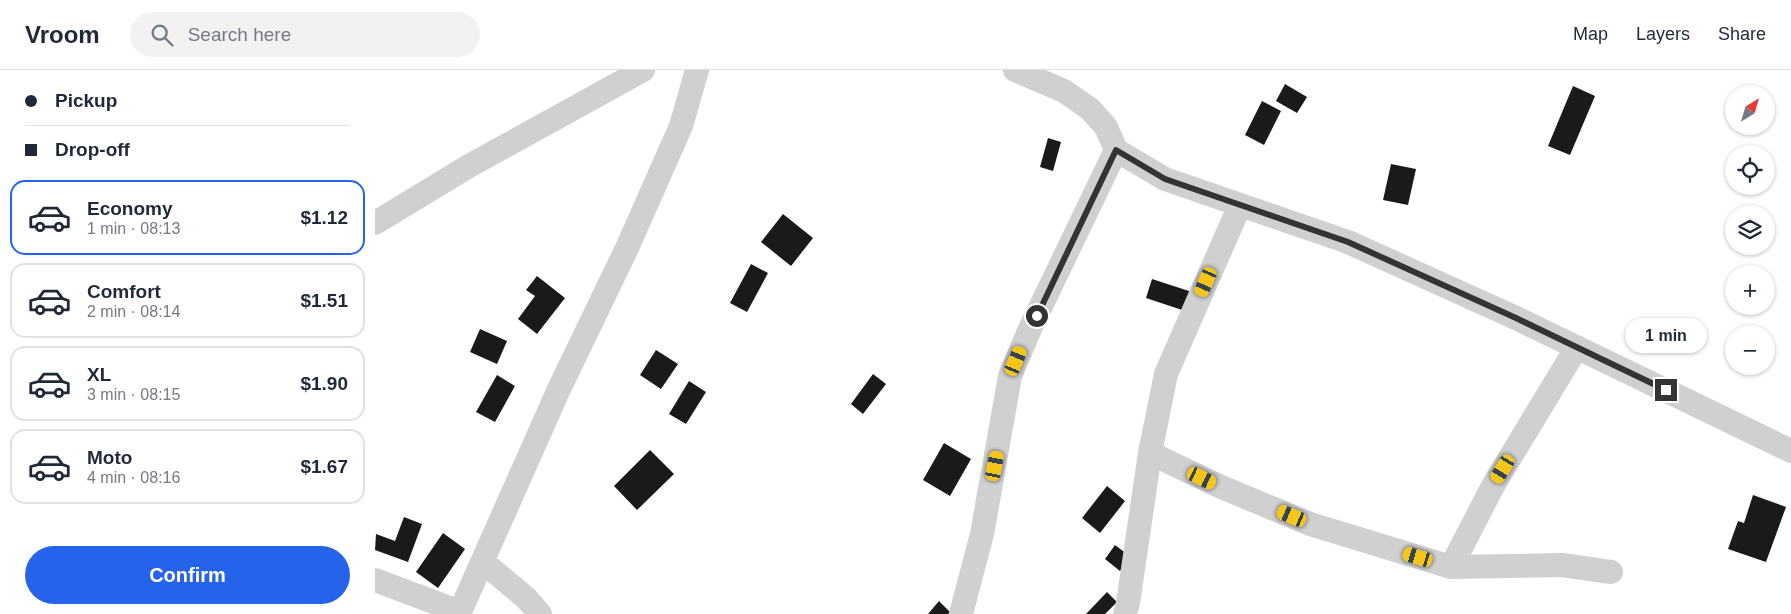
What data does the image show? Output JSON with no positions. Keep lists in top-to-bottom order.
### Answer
{
  "north": "top right",
  "page": {
    "header": "Vroom",
    "search": "Search here",
    "nav": ["Map", "Layers", "Share"],
    "banner": ["Pickup", "Drop-off"],
    "map_buttons": ["+", "−"],
    "list": [
      {
        "name": "Economy",
        "note": "1 min · 08:13",
        "value": "$1.12"
      },
      {
        "name": "Comfort",
        "note": "2 min · 08:14",
        "value": "$1.51"
      },
      {
        "name": "XL",
        "note": "3 min · 08:15",
        "value": "$1.90"
      },
      {
        "name": "Moto",
        "note": "4 min · 08:16",
        "value": "$1.67"
      }
    ],
    "bubble": "1 min",
    "buttons": "Confirm"
  }
}
